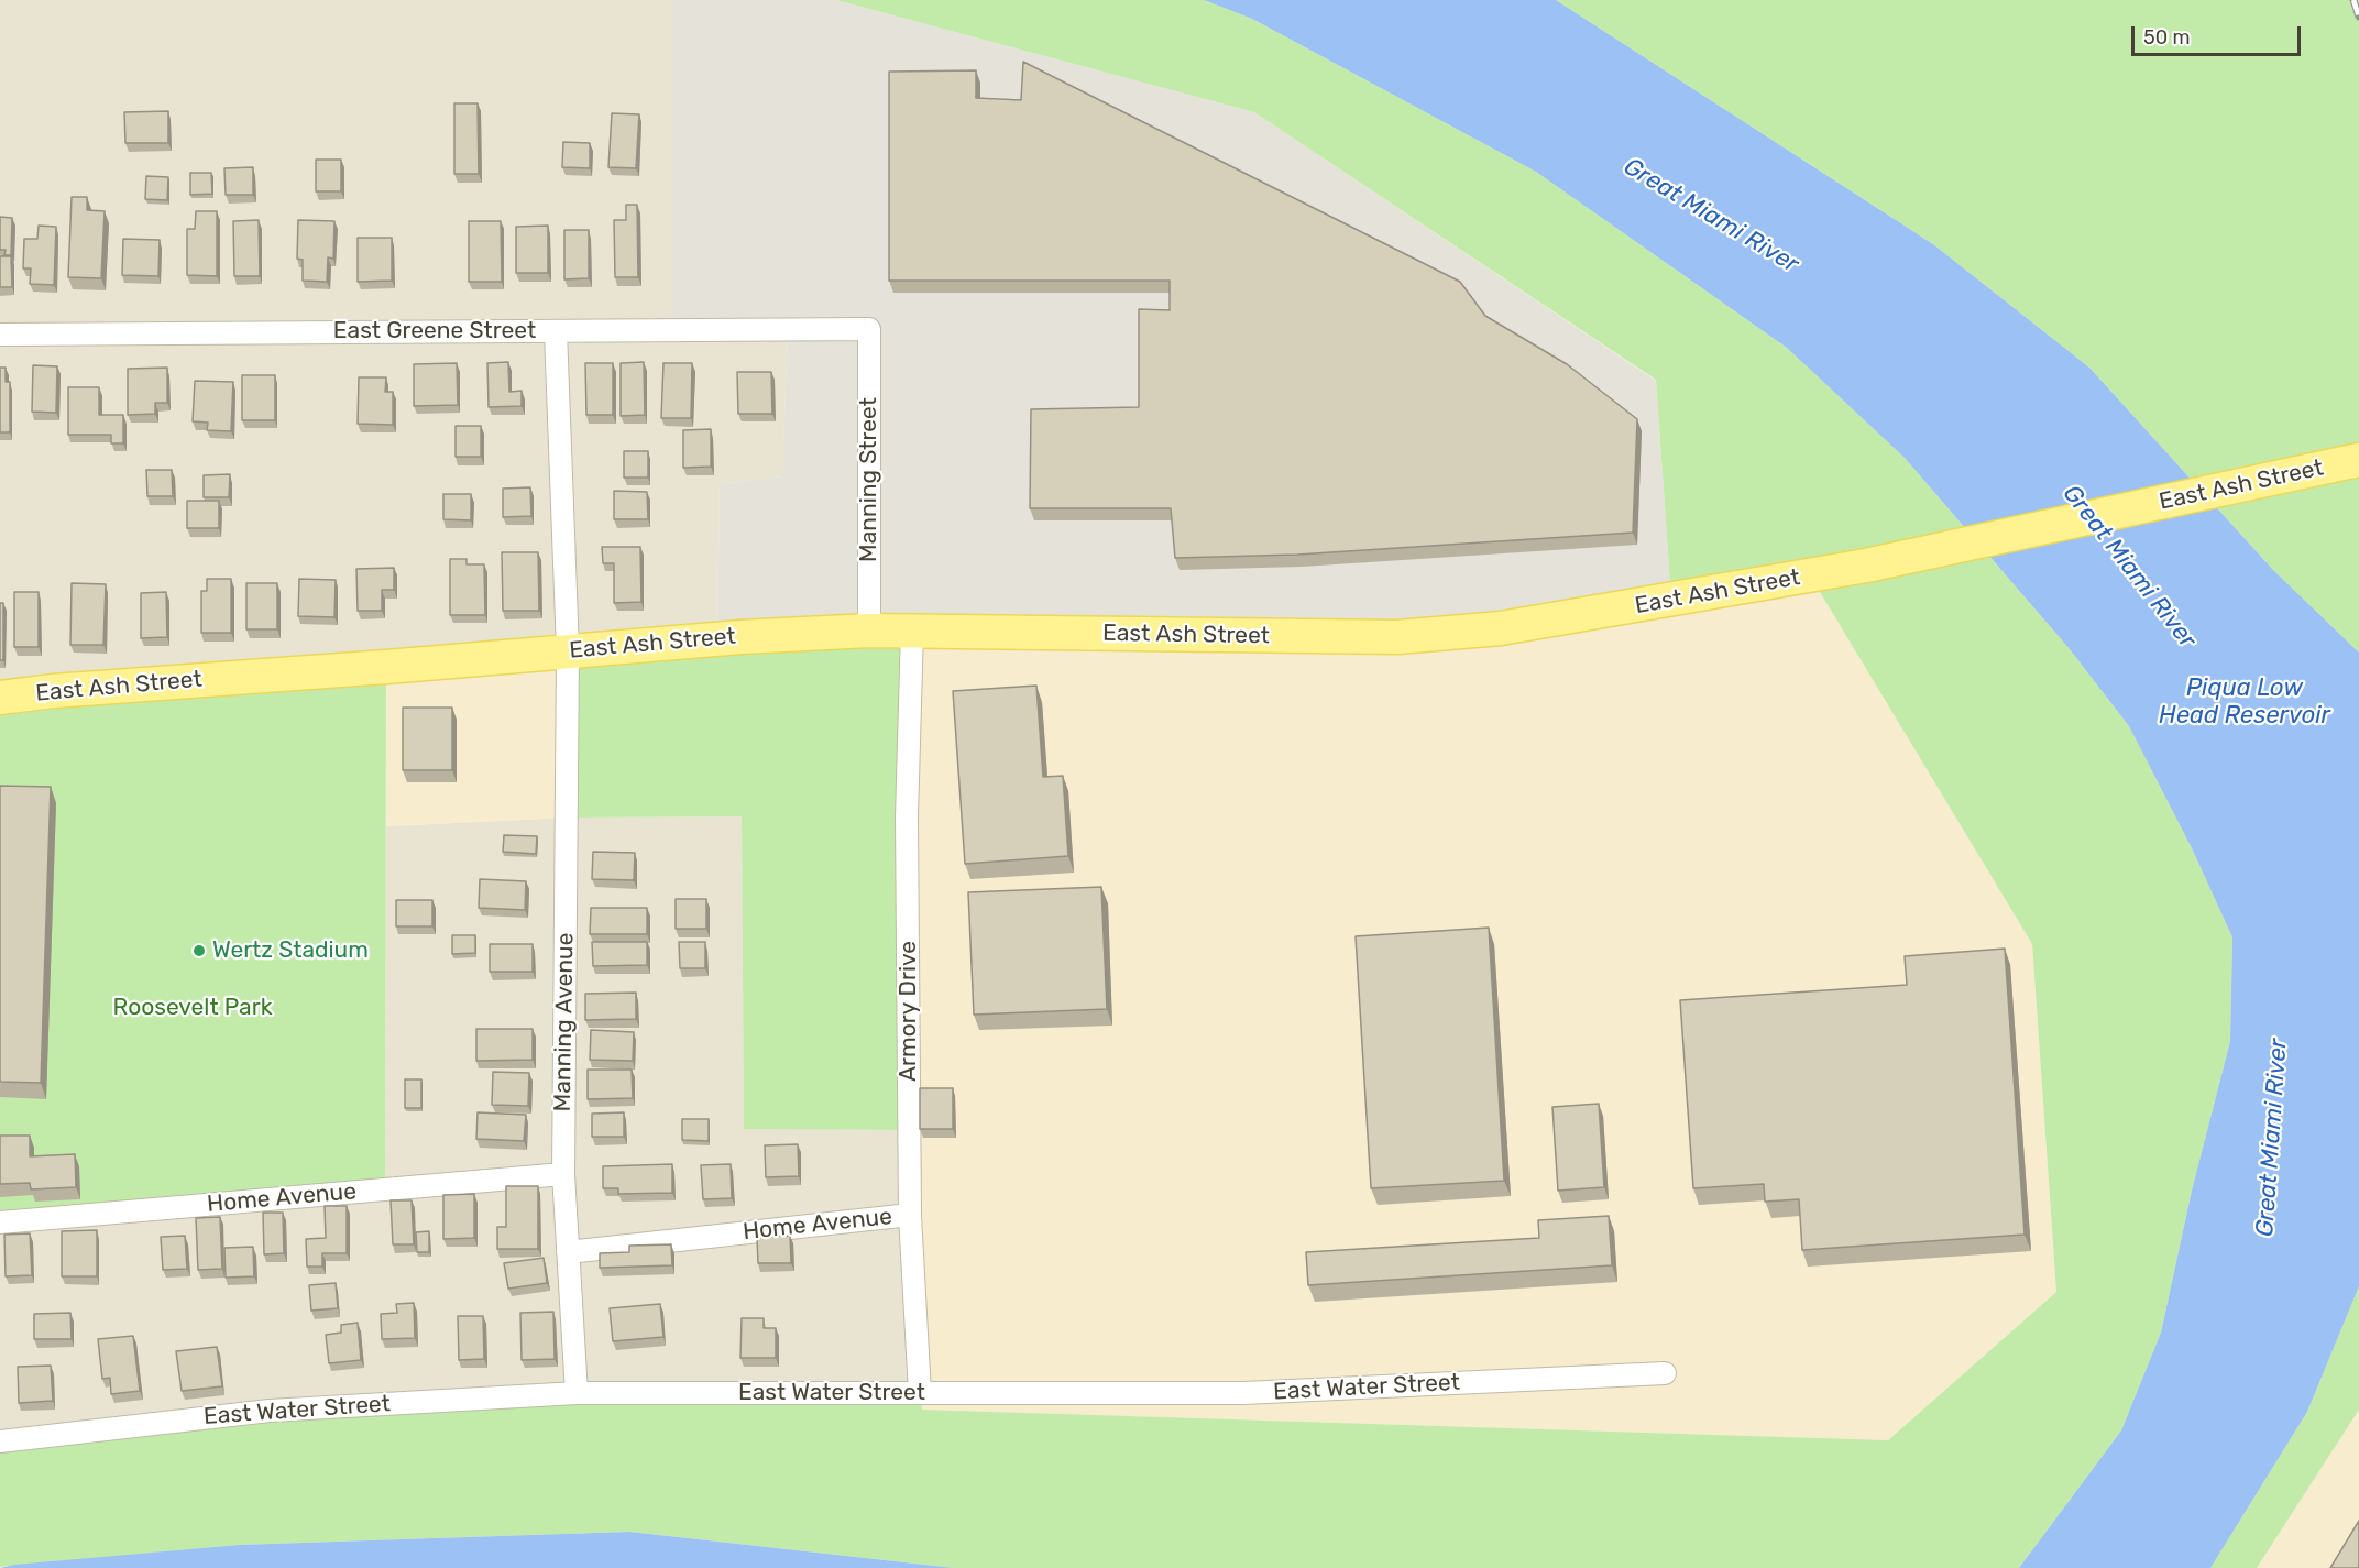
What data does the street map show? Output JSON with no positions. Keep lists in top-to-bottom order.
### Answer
{
  "streets": {
    "main road": ["East Ash Street"],
    "street": [
      "East Greene Street",
      "Manning Street",
      "Armory Drive",
      "Manning Avenue",
      "Home Avenue",
      "East Water Street"
    ]
  },
  "crossings": [
    ["East Greene Street", "Manning Street"],
    ["East Greene Street", "Manning Avenue"],
    ["Manning Street", "East Ash Street"],
    ["East Ash Street", "Armory Drive"],
    ["East Ash Street", "Manning Avenue"],
    ["Armory Drive", "Home Avenue"],
    ["Armory Drive", "East Water Street"],
    ["Manning Avenue", "Home Avenue"],
    ["Manning Avenue", "East Water Street"]
  ],
  "water": ["Great Miami River", "Piqua Low Head Reservoir"],
  "parks": ["Roosevelt Park"],
  "places": ["Wertz Stadium"],
  "scale_bar": "50 m"
}
